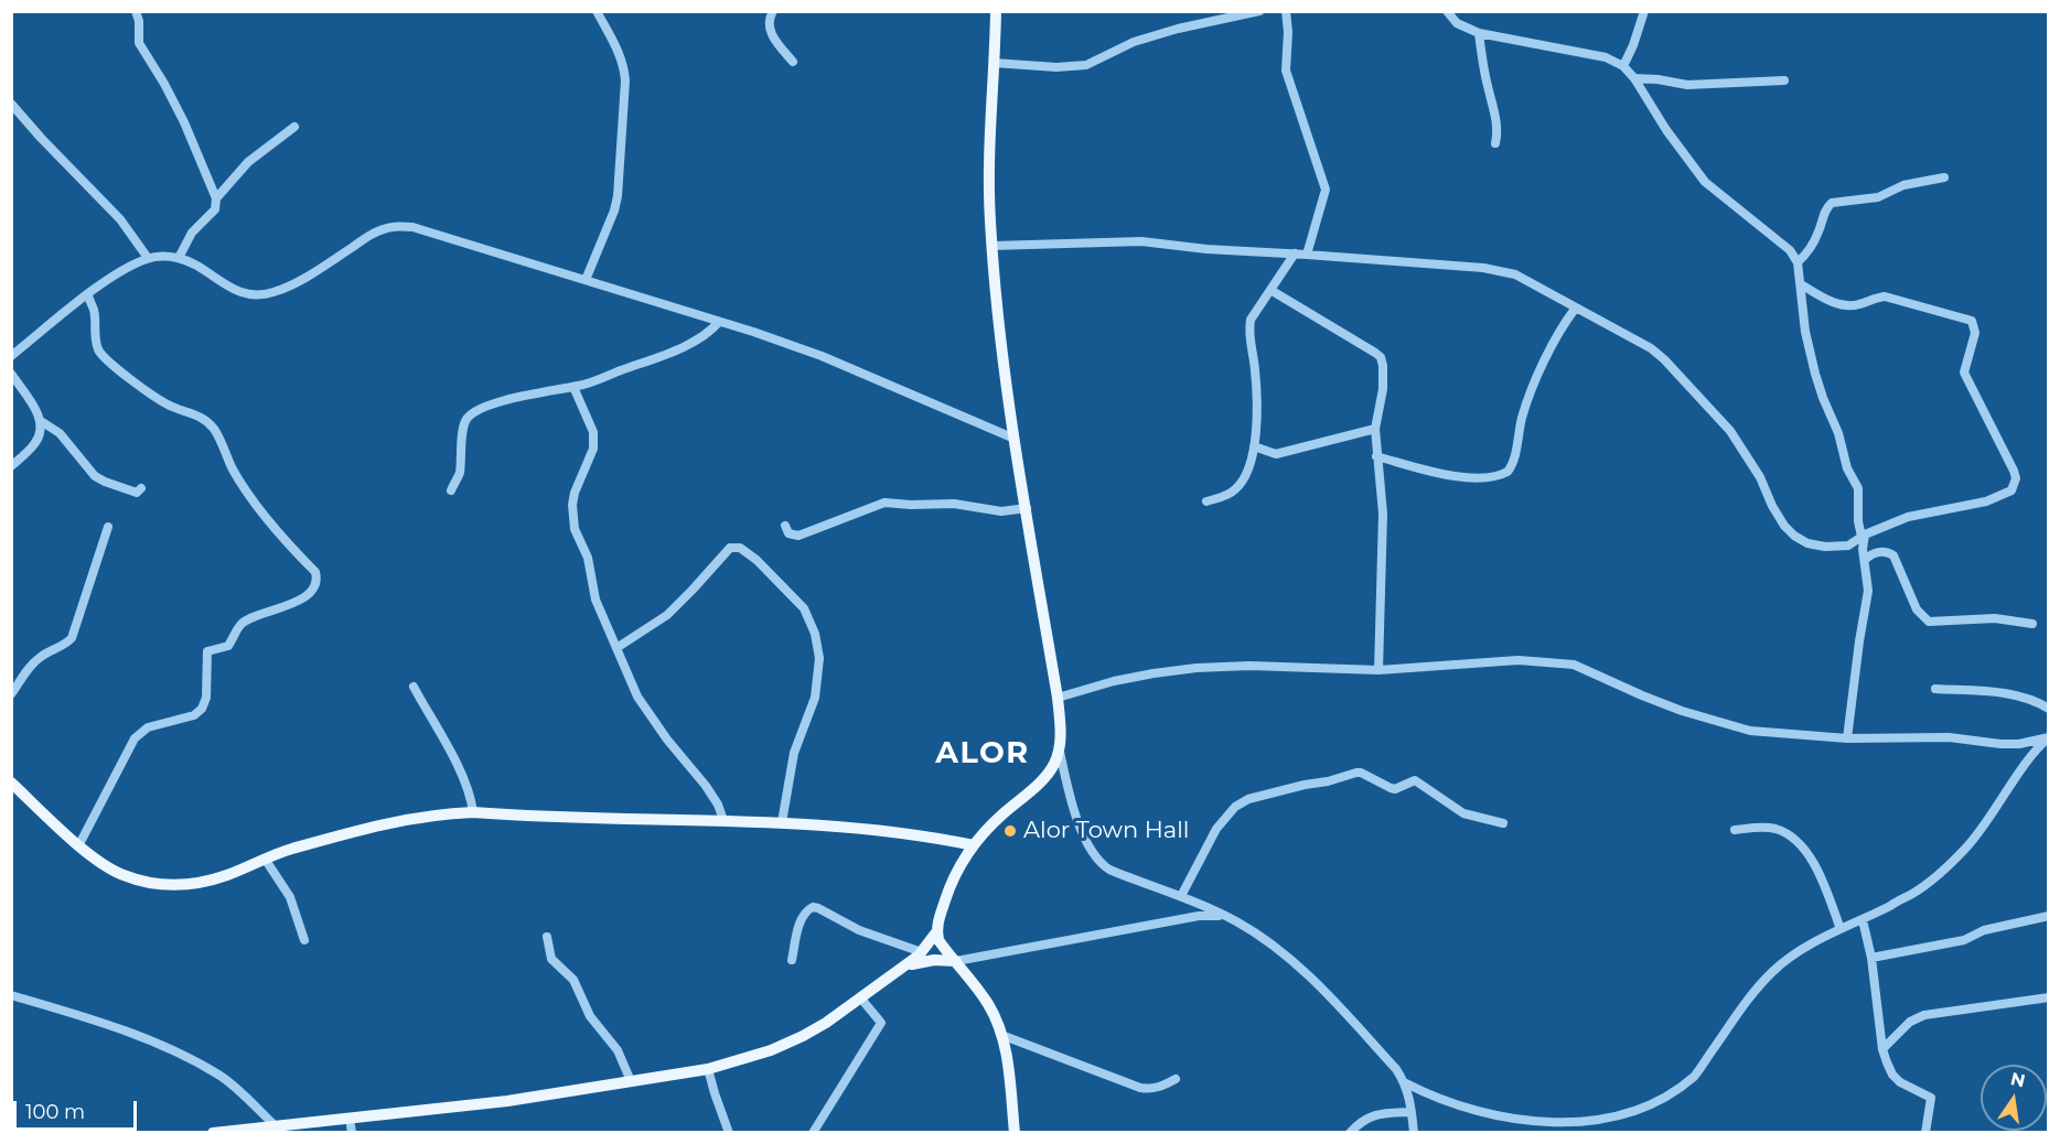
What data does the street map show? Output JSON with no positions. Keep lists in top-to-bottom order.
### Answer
{
  "districts": ["ALOR"],
  "places": ["Alor Town Hall"],
  "scale_bar": "100 m",
  "north": "top"
}
